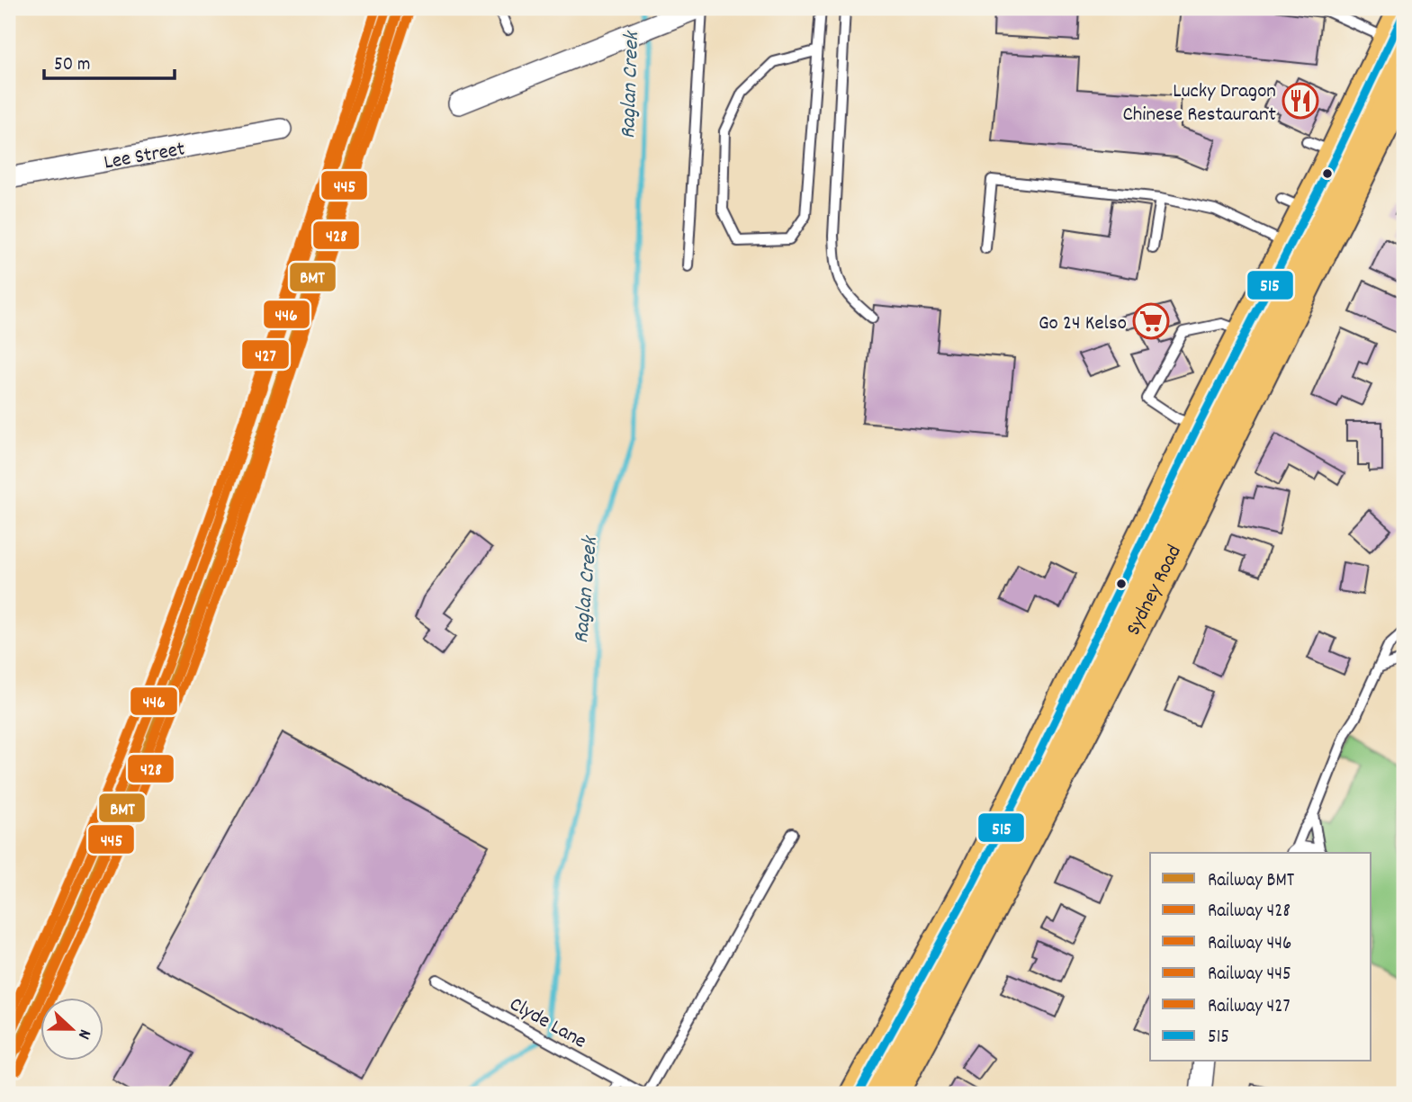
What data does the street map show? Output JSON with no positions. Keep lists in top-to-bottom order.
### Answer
{
  "streets": {
    "highway": ["Sydney Road"],
    "street": ["Lee Street"],
    "lane": ["Clyde Lane"]
  },
  "water": ["Raglan Creek"],
  "places": {
    "restaurant": ["Lucky Dragon Chinese Restaurant"],
    "supermarket": ["Go 24 Kelso"]
  },
  "lines": [
    "rail line BMT",
    "rail line 446",
    "rail line 427",
    "rail line 428",
    "rail line 445",
    "transit line 515"
  ],
  "legend": [
    "Railway BMT",
    "Railway 428",
    "Railway 446",
    "Railway 445",
    "Railway 427",
    "515"
  ],
  "scale_bar": "50 m",
  "north": "right"
}
